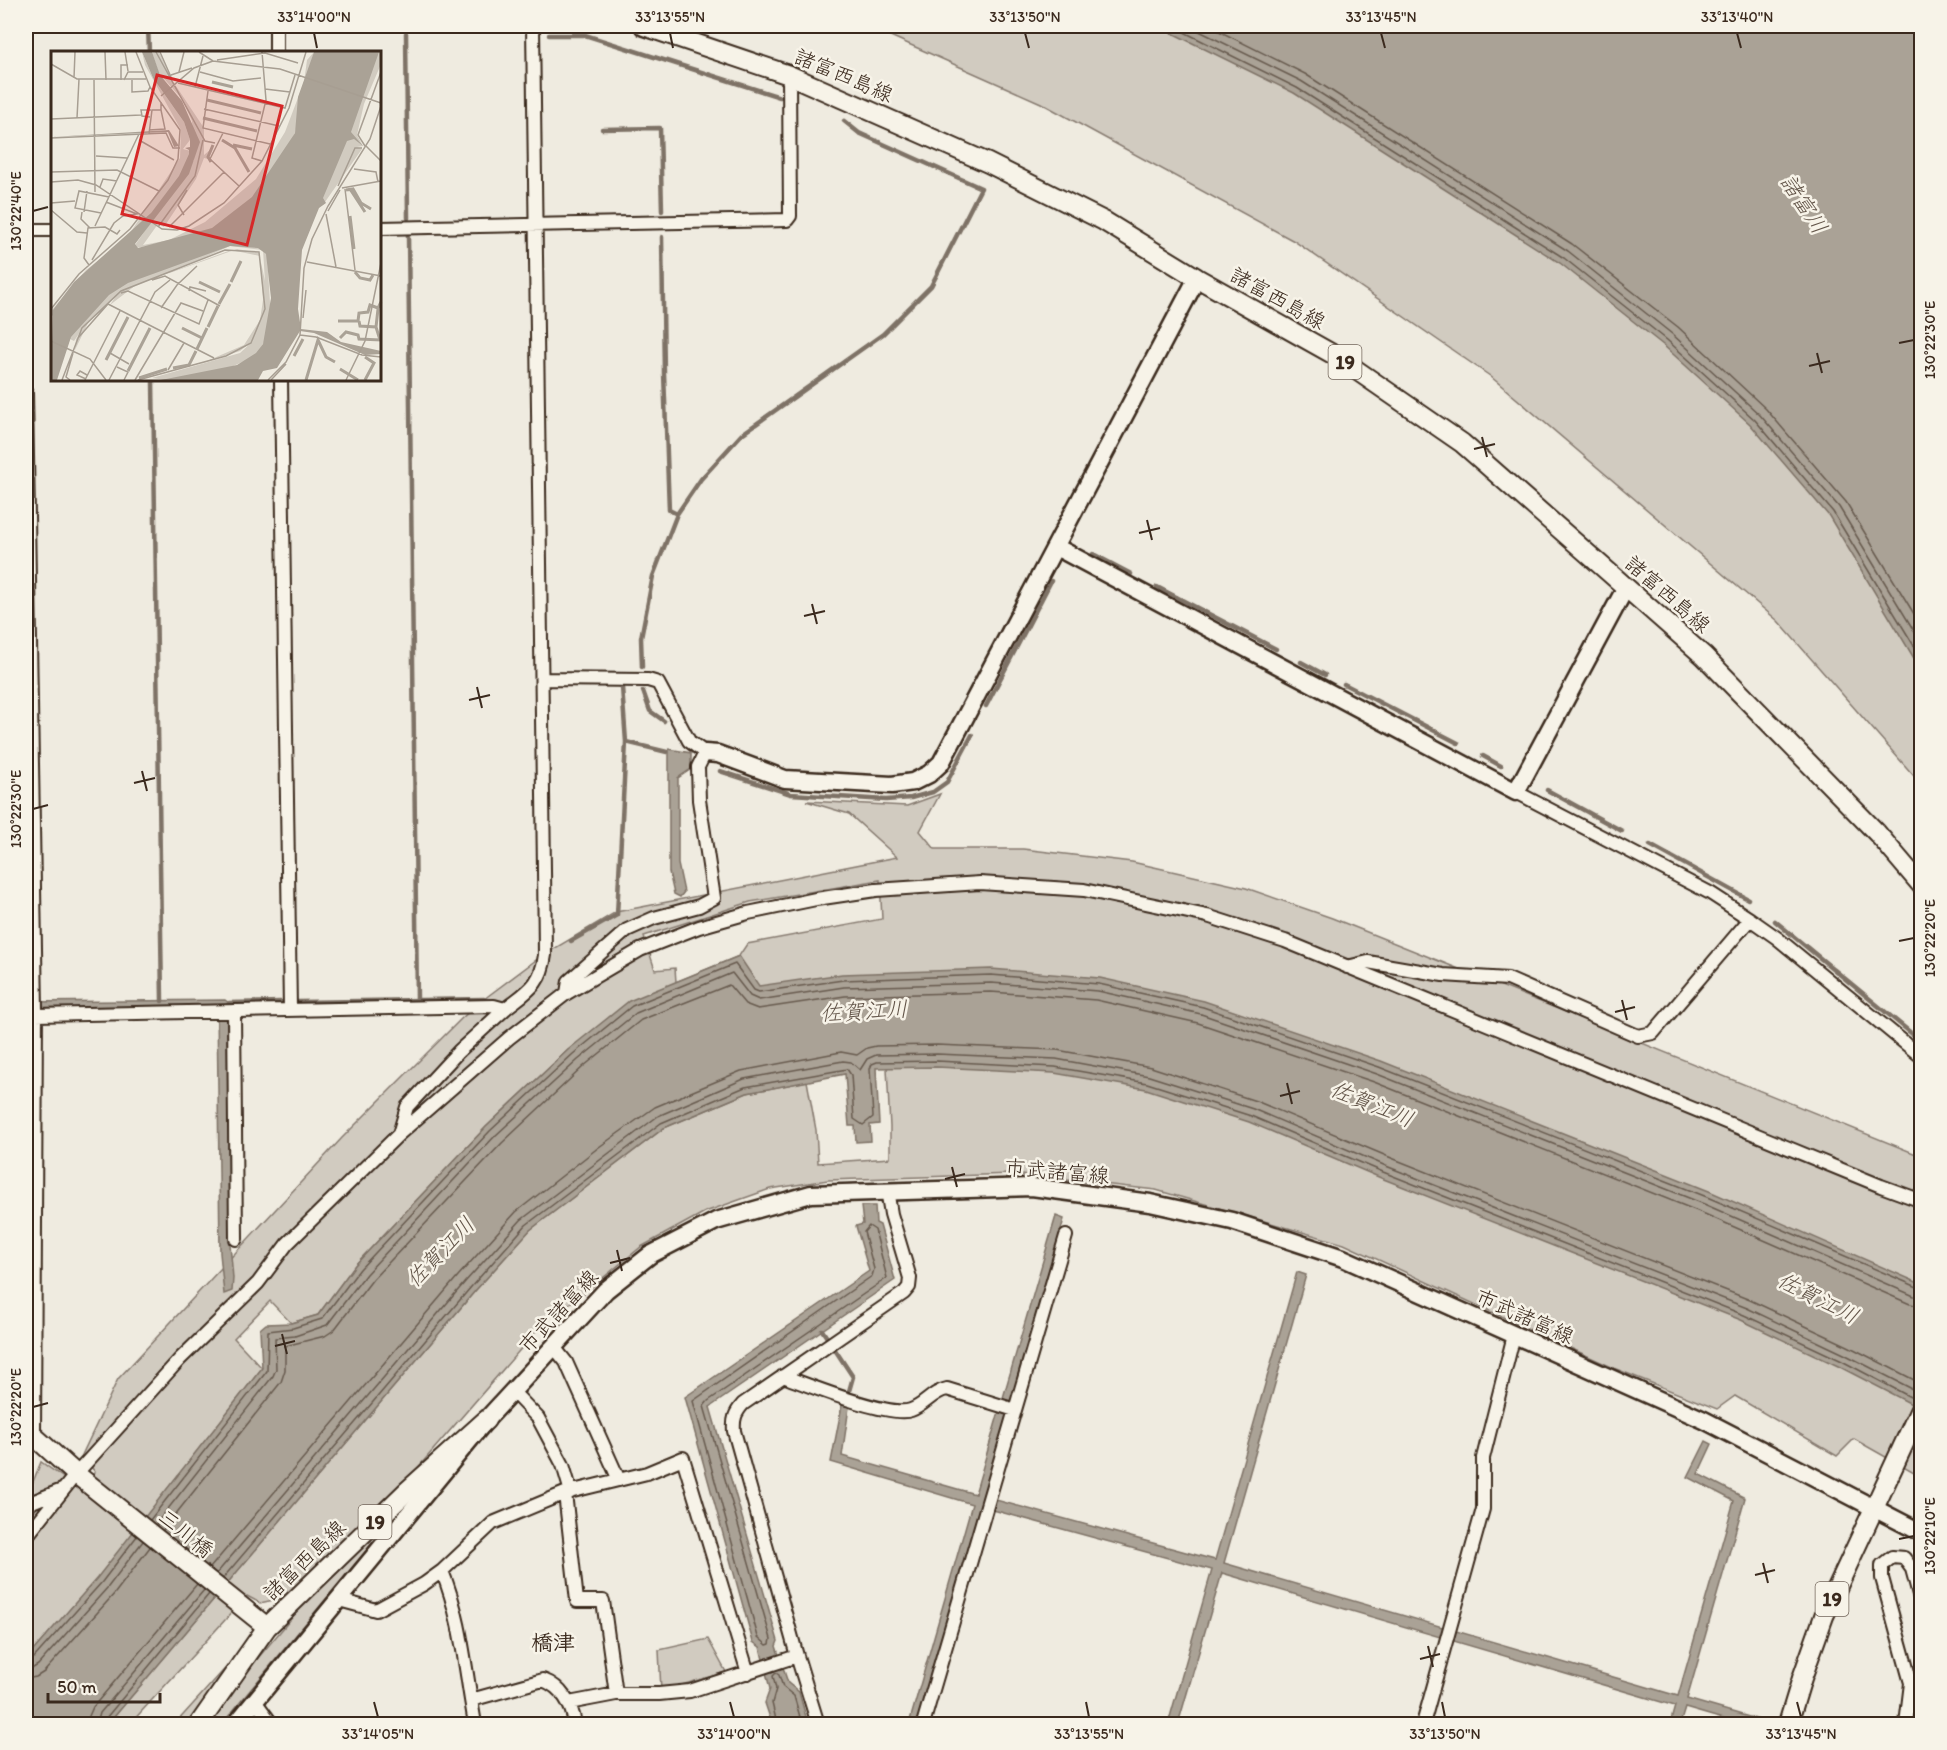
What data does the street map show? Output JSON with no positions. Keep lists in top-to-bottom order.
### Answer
{
  "streets": {
    "main road": [
      "諸富西島線",
      "19",
      "市武諸富線",
      "三川橋"
    ]
  },
  "crossings": [
    ["諸富西島線", "市武諸富線"],
    ["諸富西島線", "三川橋"],
    ["19", "市武諸富線"]
  ],
  "districts": ["橋津"],
  "water": ["諸富川", "佐賀江川"],
  "scale_bar": "50 m",
  "coordinates": [
    "33°14'00\"N",
    "33°13'55\"N",
    "33°13'50\"N",
    "33°13'45\"N",
    "33°13'40\"N",
    "130°22'40\"E",
    "130°22'30\"E",
    "130°22'20\"E",
    "130°22'10\"E",
    "33°14'05\"N"
  ]
}
